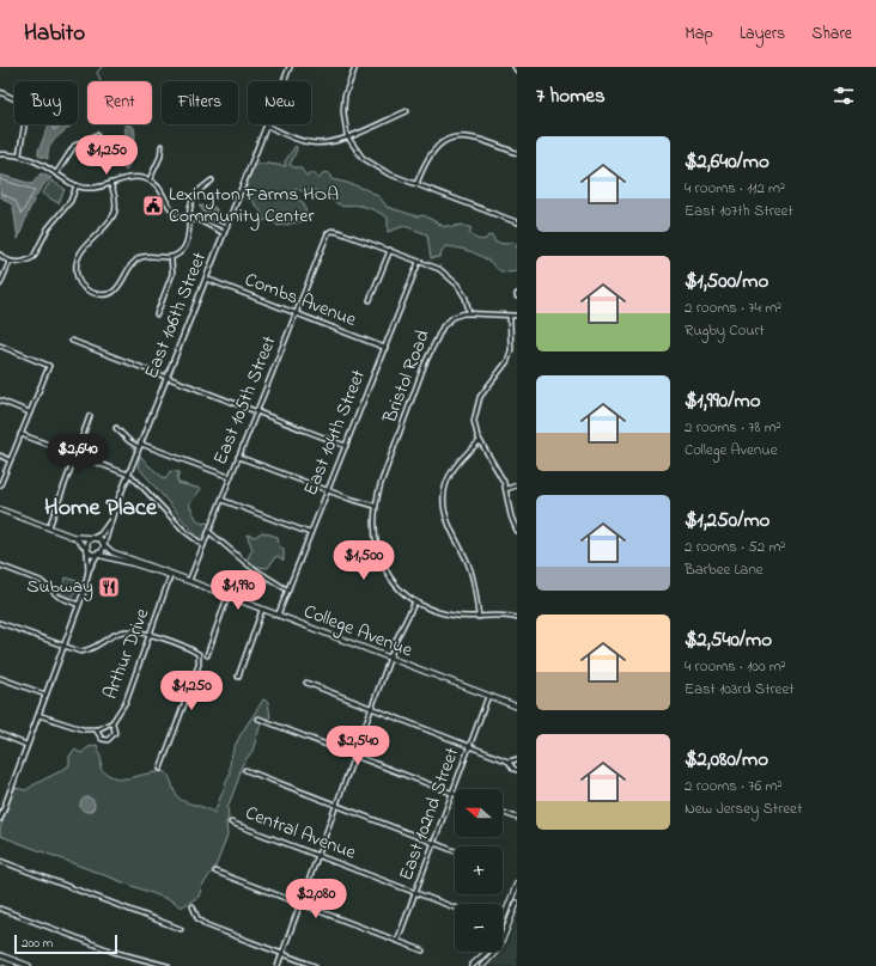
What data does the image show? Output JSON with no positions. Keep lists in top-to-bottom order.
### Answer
{
  "streets": {
    "main road": ["College Avenue"],
    "street": [
      "Combs Avenue",
      "East 106th Street",
      "Bristol Road",
      "East 105th Street",
      "East 104th Street",
      "Arthur Drive",
      "East 102nd Street",
      "Central Avenue"
    ]
  },
  "crossings": [
    ["Combs Avenue", "East 106th Street"],
    ["Combs Avenue", "East 105th Street"],
    ["Combs Avenue", "East 104th Street"],
    ["East 106th Street", "College Avenue"],
    ["East 105th Street", "College Avenue"],
    ["East 104th Street", "College Avenue"],
    ["College Avenue", "Arthur Drive"],
    ["College Avenue", "East 102nd Street"],
    ["East 102nd Street", "Central Avenue"]
  ],
  "districts": ["Home Place"],
  "places": {
    "public building": ["Lexington Farms HOA Community Center"],
    "restaurant": ["Subway"]
  },
  "scale_bar": "200 m",
  "north": "left",
  "page": {
    "header": "Habito",
    "nav": ["Map", "Layers", "Share"],
    "heading": "7 homes",
    "chip": [
      "Buy",
      "Rent",
      "Filters",
      "New"
    ],
    "list": [
      {
        "name": "$2,640/mo",
        "note": "4 rooms · 112 m² · East 107th Street"
      },
      {
        "name": "$1,500/mo",
        "note": "2 rooms · 74 m² · Rugby Court"
      },
      {
        "name": "$1,990/mo",
        "note": "2 rooms · 78 m² · College Avenue"
      },
      {
        "name": "$1,250/mo",
        "note": "2 rooms · 52 m² · Barbee Lane"
      },
      {
        "name": "$2,540/mo",
        "note": "4 rooms · 100 m² · East 103rd Street"
      },
      {
        "name": "$2,080/mo",
        "note": "2 rooms · 76 m² · New Jersey Street"
      }
    ],
    "price": [
      "$1,250",
      "$2,640",
      "$1,500",
      "$1,990",
      "$1,250",
      "$2,540",
      "$2,080"
    ],
    "map_buttons": ["+", "−"],
    "scale": "200 m"
  }
}
